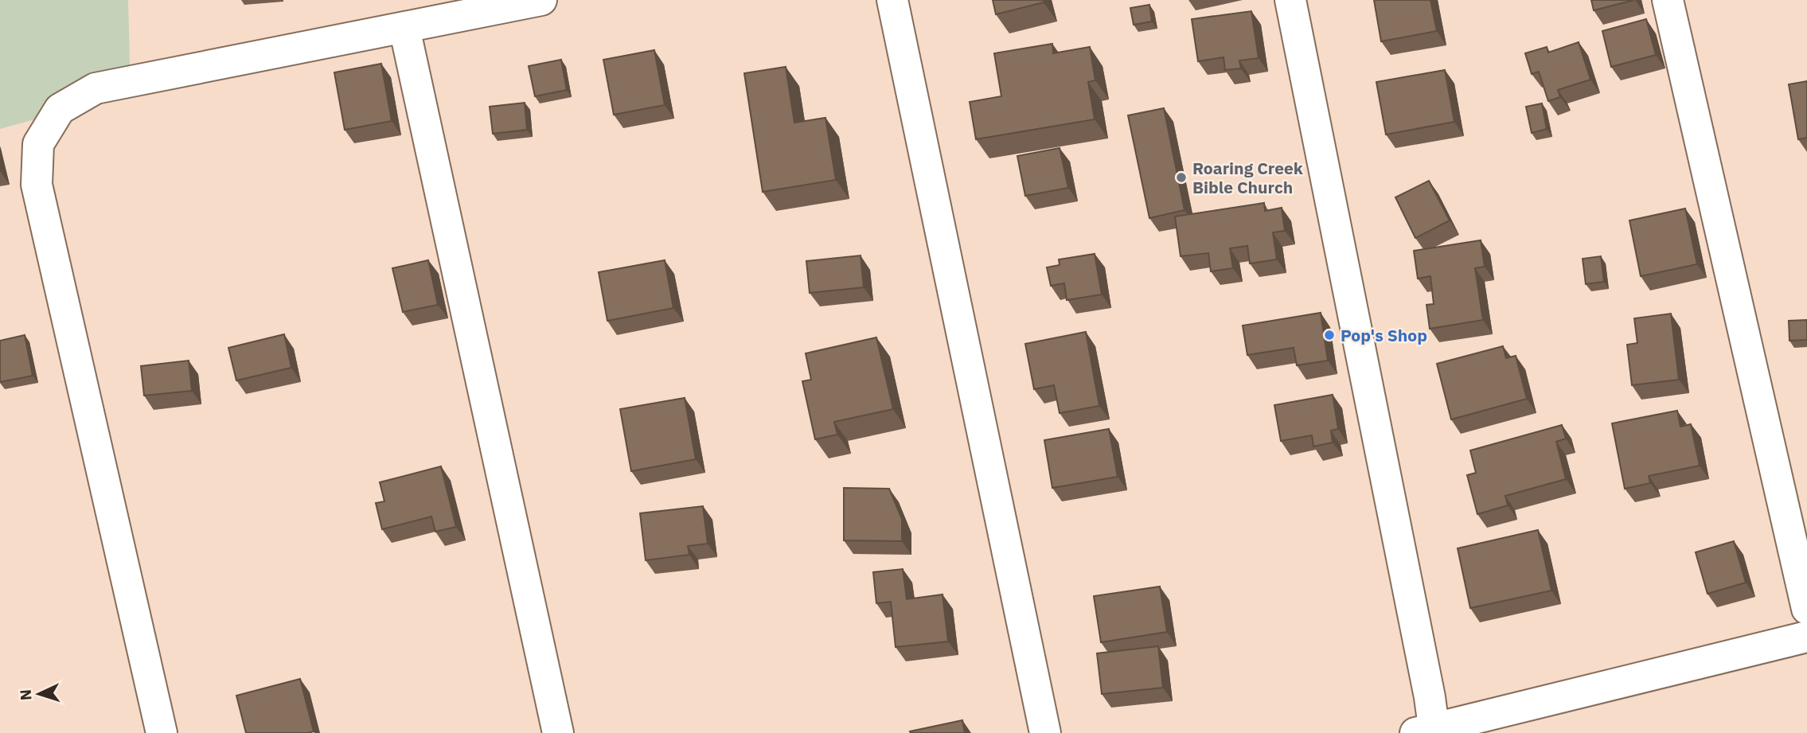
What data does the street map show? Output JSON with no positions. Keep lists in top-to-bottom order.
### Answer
{
  "places": ["Roaring Creek Bible Church", "Pop's Shop"],
  "north": "left"
}
